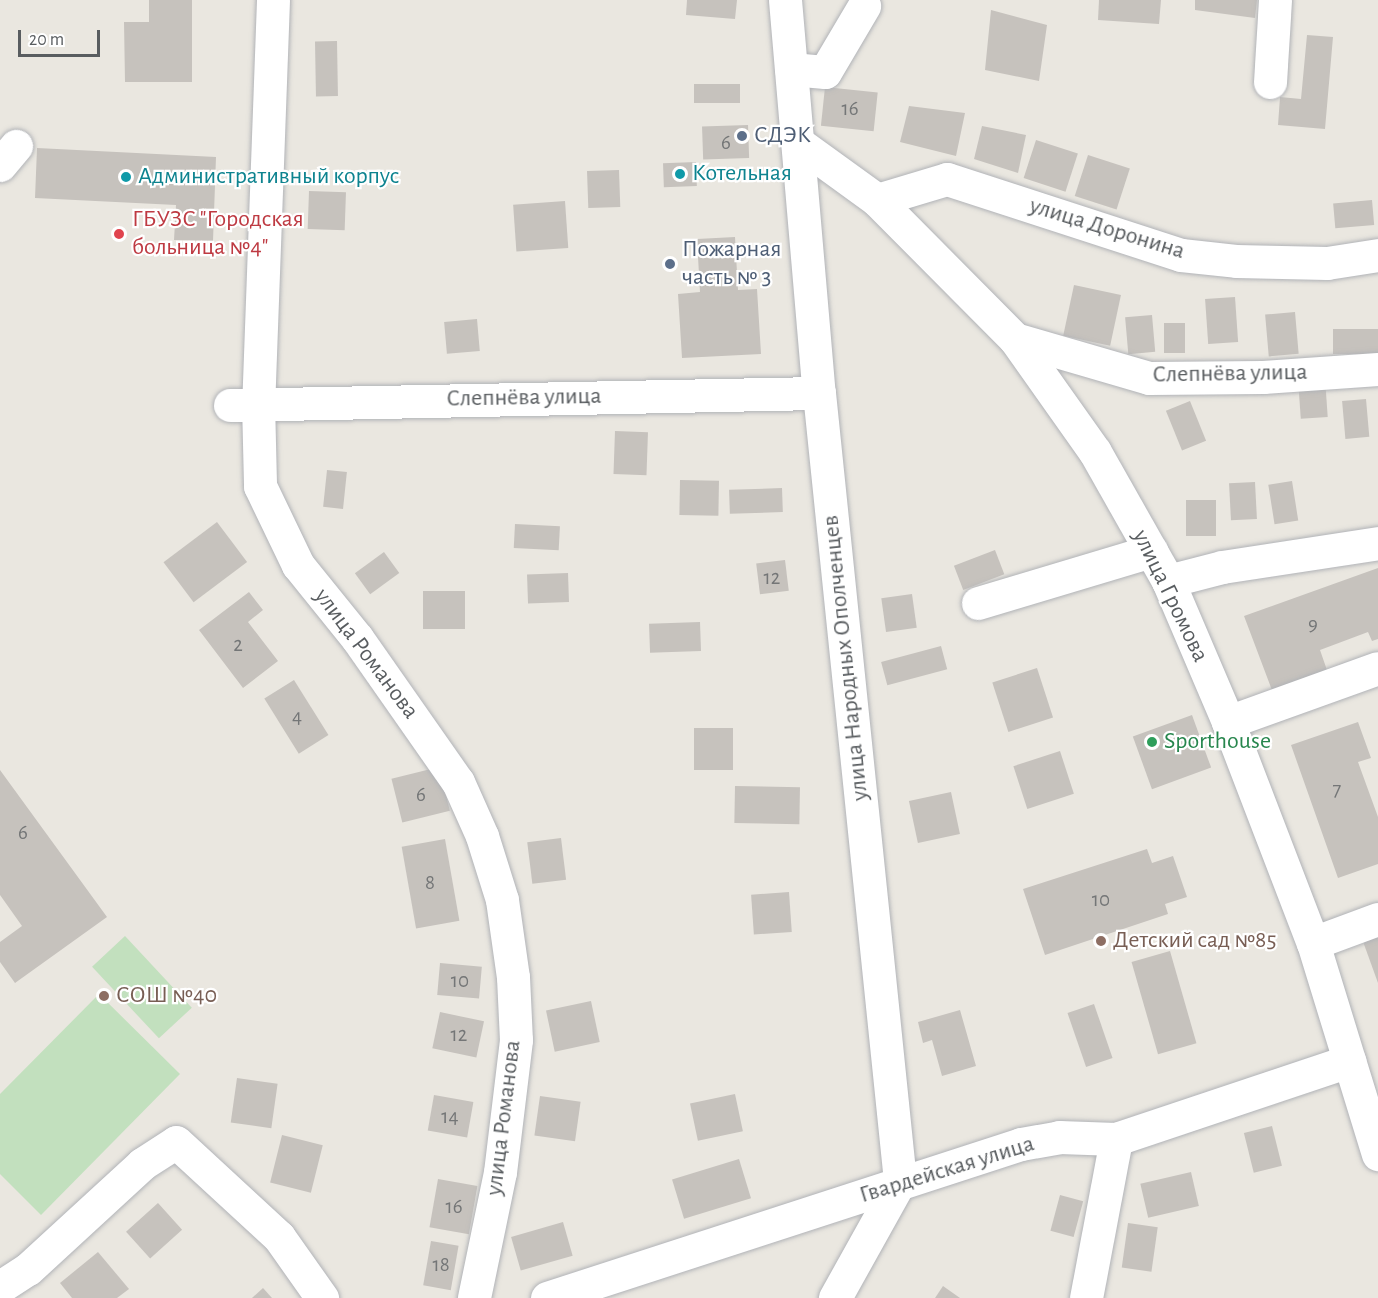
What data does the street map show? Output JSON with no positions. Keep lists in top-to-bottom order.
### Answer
{
  "streets": {
    "street": [
      "улица Доронина",
      "Слепнёва улица",
      "улица Громова",
      "улица Романова",
      "улица Народных Ополченцев",
      "Гвардейская улица"
    ]
  },
  "crossings": [
    ["улица Доронина", "улица Громова"],
    ["Слепнёва улица", "улица Громова"],
    ["Слепнёва улица", "улица Романова"],
    ["Слепнёва улица", "улица Народных Ополченцев"],
    ["улица Громова", "улица Народных Ополченцев"],
    ["улица Громова", "Гвардейская улица"],
    ["улица Народных Ополченцев", "Гвардейская улица"]
  ],
  "places": [
    "СДЭК",
    "Котельная",
    "Административный корпус",
    "ГБУЗС \"Городская больница №4\"",
    "Пожарная часть № 3",
    "Sporthouse",
    "Детский сад №85",
    "СОШ №40"
  ],
  "house_numbers": [
    "16",
    "6",
    "12",
    "9",
    "2",
    "4",
    "7",
    "6",
    "6",
    "8",
    "10",
    "10",
    "12",
    "14",
    "16",
    "18"
  ],
  "scale_bar": "20 m"
}
